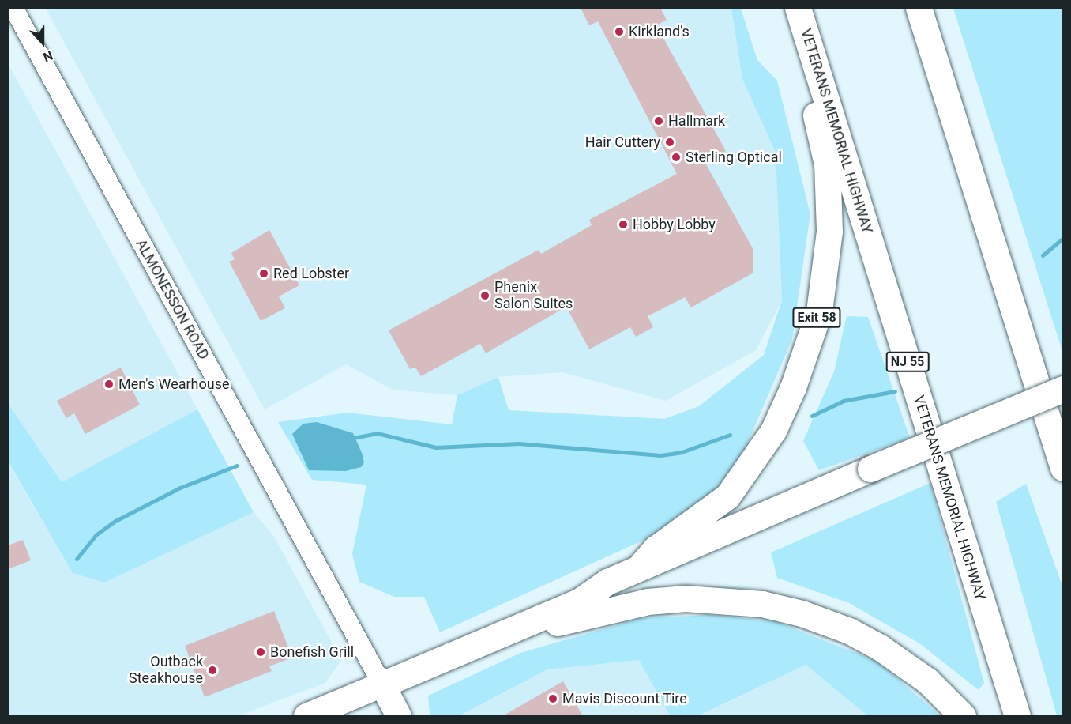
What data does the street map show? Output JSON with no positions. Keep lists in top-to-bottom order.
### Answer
{
  "streets": {
    "highway": ["VETERANS MEMORIAL HIGHWAY", "Exit 58", "NJ 55"],
    "main road": ["ALMONESSON ROAD"]
  },
  "places": [
    "Kirkland's",
    "Hallmark",
    "Hair Cuttery",
    "Sterling Optical",
    "Hobby Lobby",
    "Red Lobster",
    "Phenix Salon Suites",
    "Men's Wearhouse",
    "Bonefish Grill",
    "Outback Steakhouse",
    "Mavis Discount Tire"
  ],
  "north": "bottom"
}
